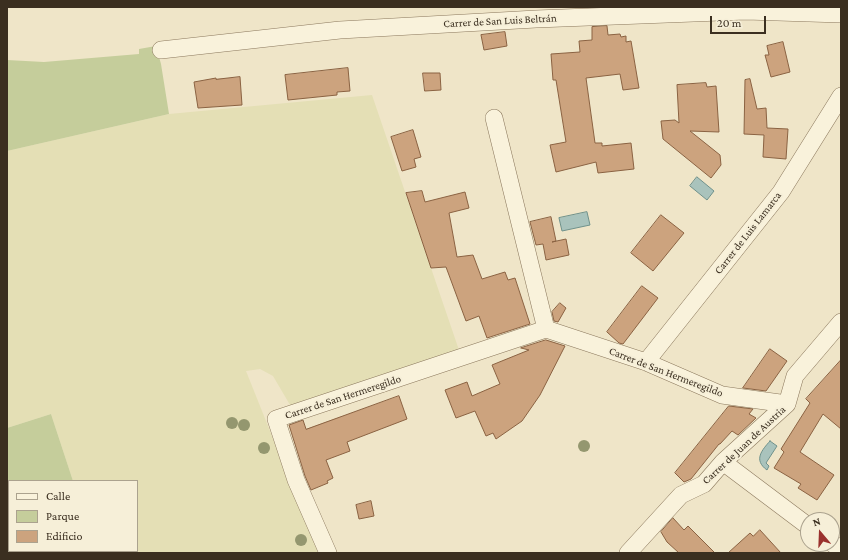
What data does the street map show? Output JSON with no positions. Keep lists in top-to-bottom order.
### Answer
{
  "streets": {
    "street": [
      "Carrer de San Luis Beltrán",
      "Carrer de Luis Lamarca",
      "Carrer de San Hermeregildo",
      "Carrer de Juan de Austria"
    ]
  },
  "crossings": [
    ["Carrer de Luis Lamarca", "Carrer de San Hermeregildo"],
    ["Carrer de San Hermeregildo", "Carrer de Juan de Austria"]
  ],
  "legend": ["Calle", "Parque", "Edificio"],
  "scale_bar": "20 m",
  "north": "top"
}
